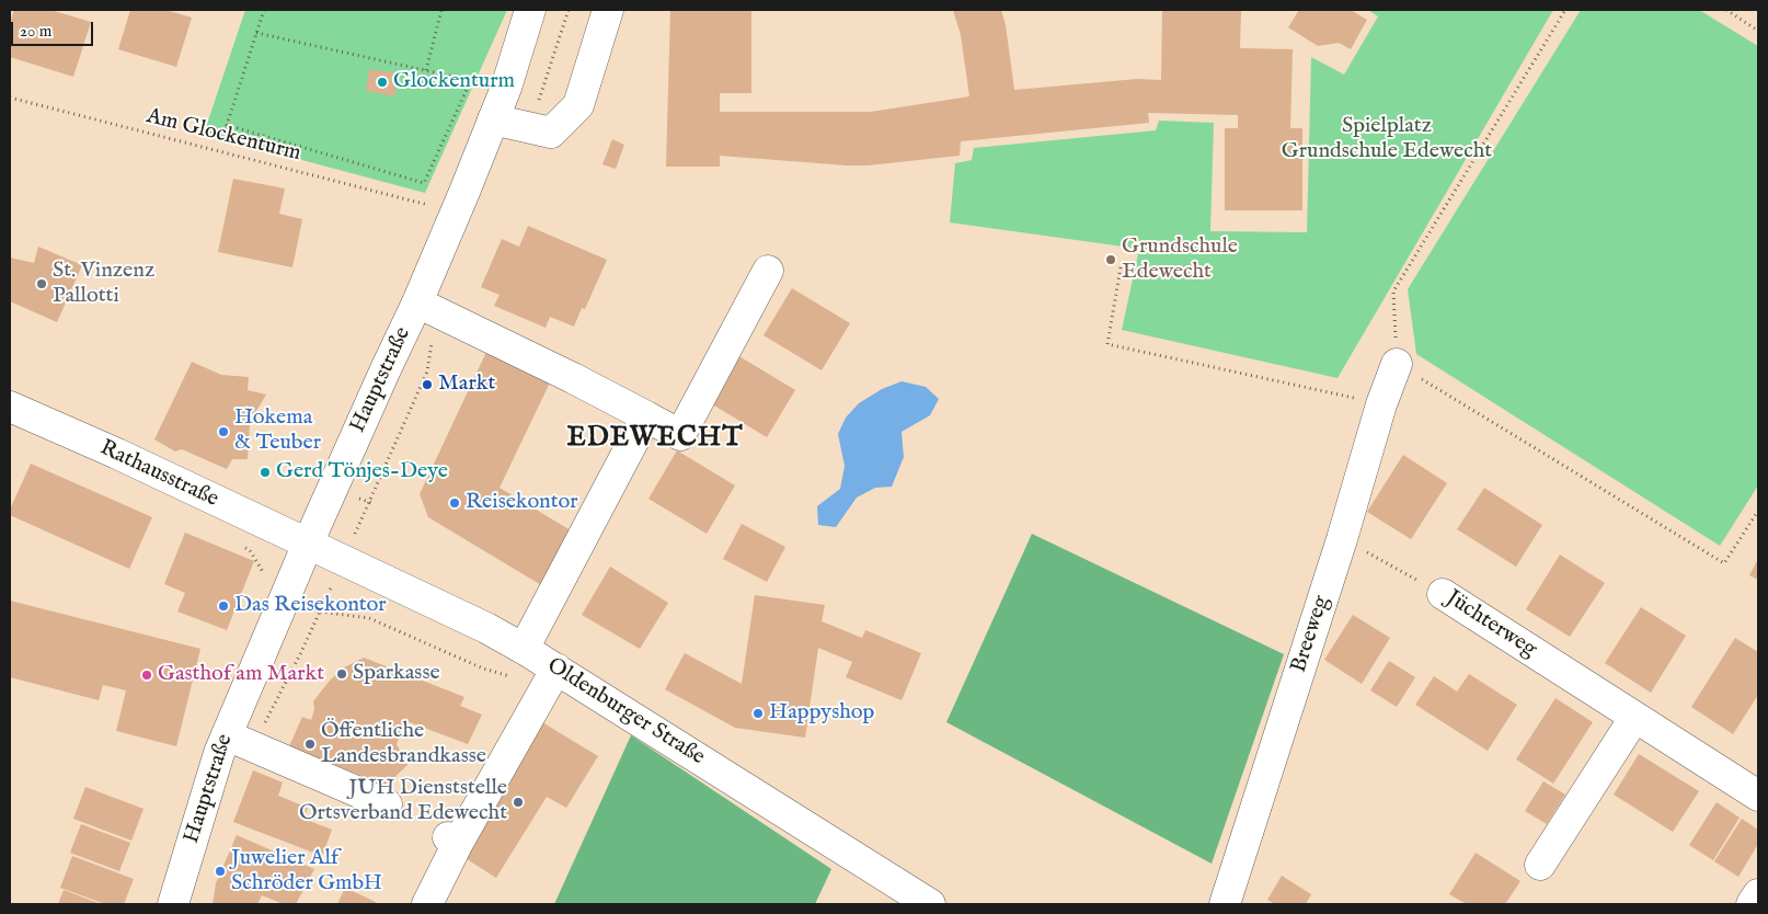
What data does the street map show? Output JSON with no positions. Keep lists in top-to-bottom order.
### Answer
{
  "streets": {
    "main road": [
      "Hauptstraße",
      "Rathausstraße",
      "Jüchterweg",
      "Breeweg",
      "Oldenburger Straße"
    ],
    "path": ["Am Glockenturm"]
  },
  "crossings": [
    ["Hauptstraße", "Rathausstraße"],
    ["Hauptstraße", "Oldenburger Straße"],
    ["Rathausstraße", "Oldenburger Straße"],
    ["Jüchterweg", "Breeweg"]
  ],
  "districts": ["EDEWECHT"],
  "parks": ["Spielplatz Grundschule Edewecht"],
  "places": [
    "Glockenturm",
    "Grundschule Edewecht",
    "St. Vinzenz Pallotti",
    "Markt",
    "Hokema & Teuber",
    "Gerd Tönjes-Deye",
    "Reisekontor",
    "Das Reisekontor",
    "Sparkasse",
    "Gasthof am Markt",
    "Happyshop",
    "Öffentliche Landesbrandkasse",
    "JUH Dienststelle Ortsverband Edewecht",
    "Juwelier Alf Schröder GmbH"
  ],
  "scale_bar": "20 m"
}
